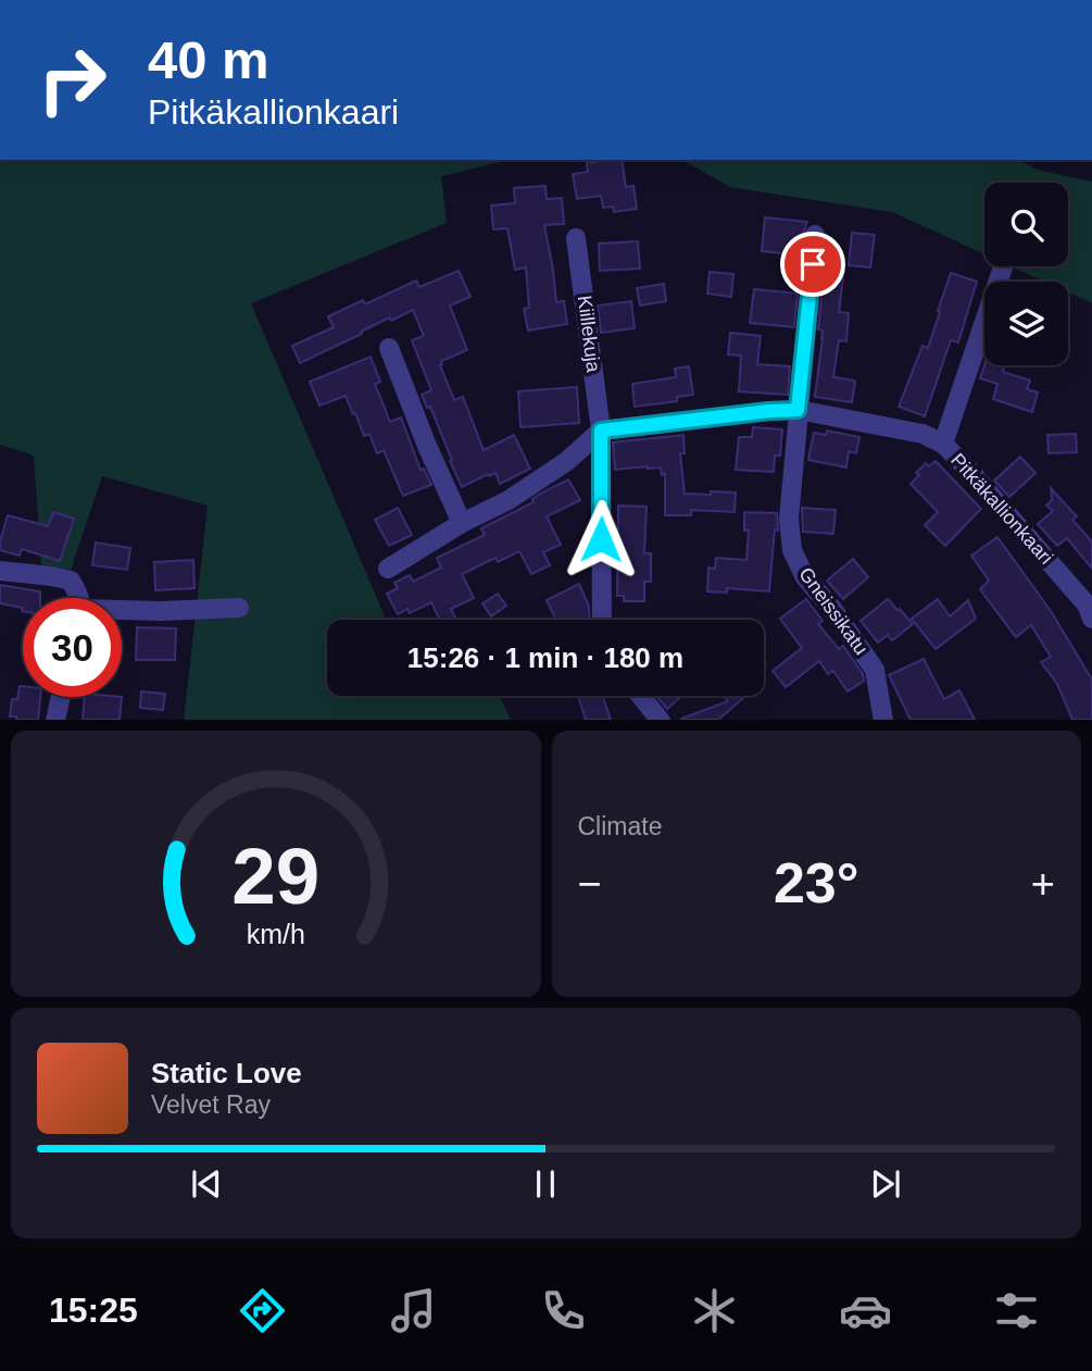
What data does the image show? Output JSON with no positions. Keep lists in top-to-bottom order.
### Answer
{
  "streets": {
    "street": ["Kiillekuja", "Pitkäkallionkaari", "Gneissikatu"]
  },
  "crossings": [
    ["Kiillekuja", "Pitkäkallionkaari"],
    ["Pitkäkallionkaari", "Gneissikatu"]
  ],
  "page": {
    "turn": ["40 m", "Pitkäkallionkaari"],
    "limit": "30",
    "trip": "15:26 · 1 min · 180 m",
    "tile": "Climate",
    "heat": ["−", "23°", "+"],
    "song": ["Static Love", "Velvet Ray"],
    "tabs": "15:25",
    "gauge": ["29", "km/h"]
  }
}
